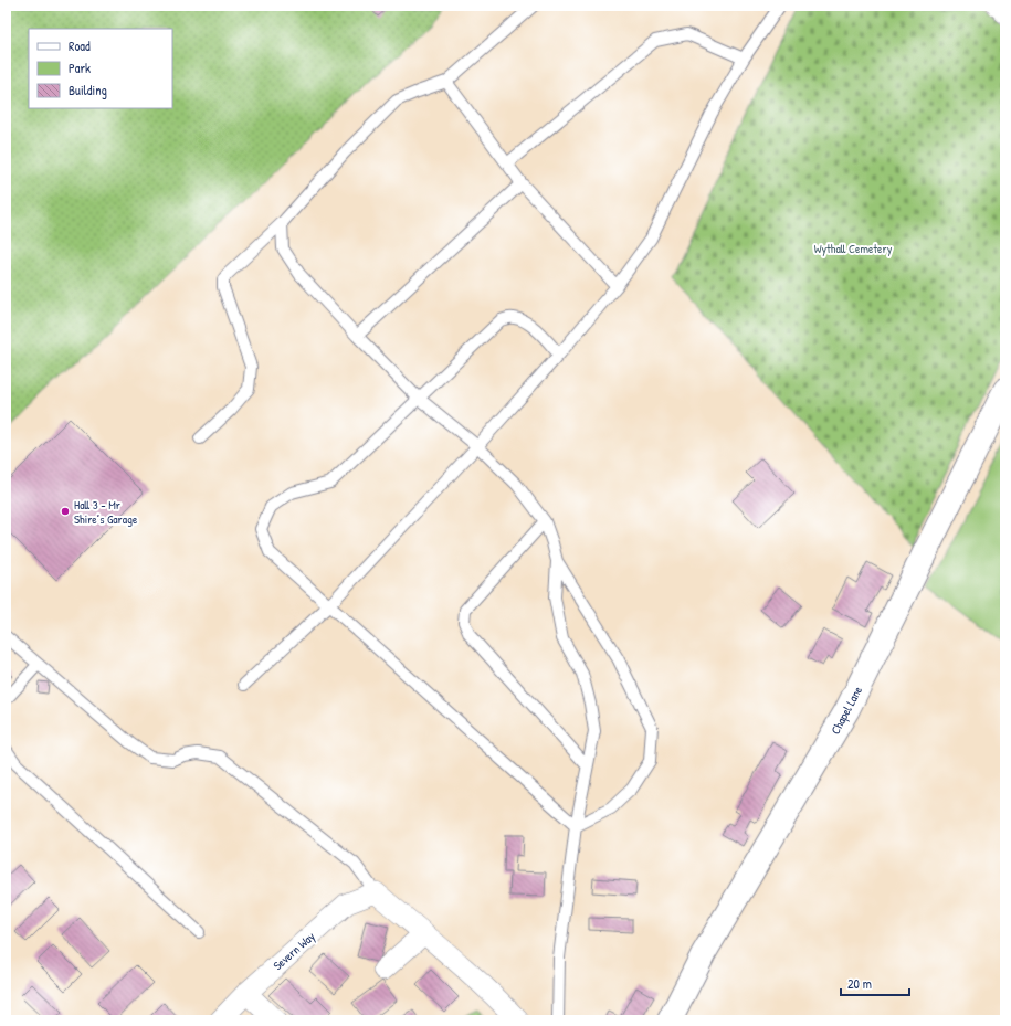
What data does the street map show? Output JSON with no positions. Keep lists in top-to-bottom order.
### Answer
{
  "streets": {
    "street": ["Chapel Lane", "Severn Way"]
  },
  "parks": ["Wythall Cemetery"],
  "places": ["Hall 3 - Mr Shire’s Garage"],
  "legend": ["Road", "Park", "Building"],
  "scale_bar": "20 m"
}
